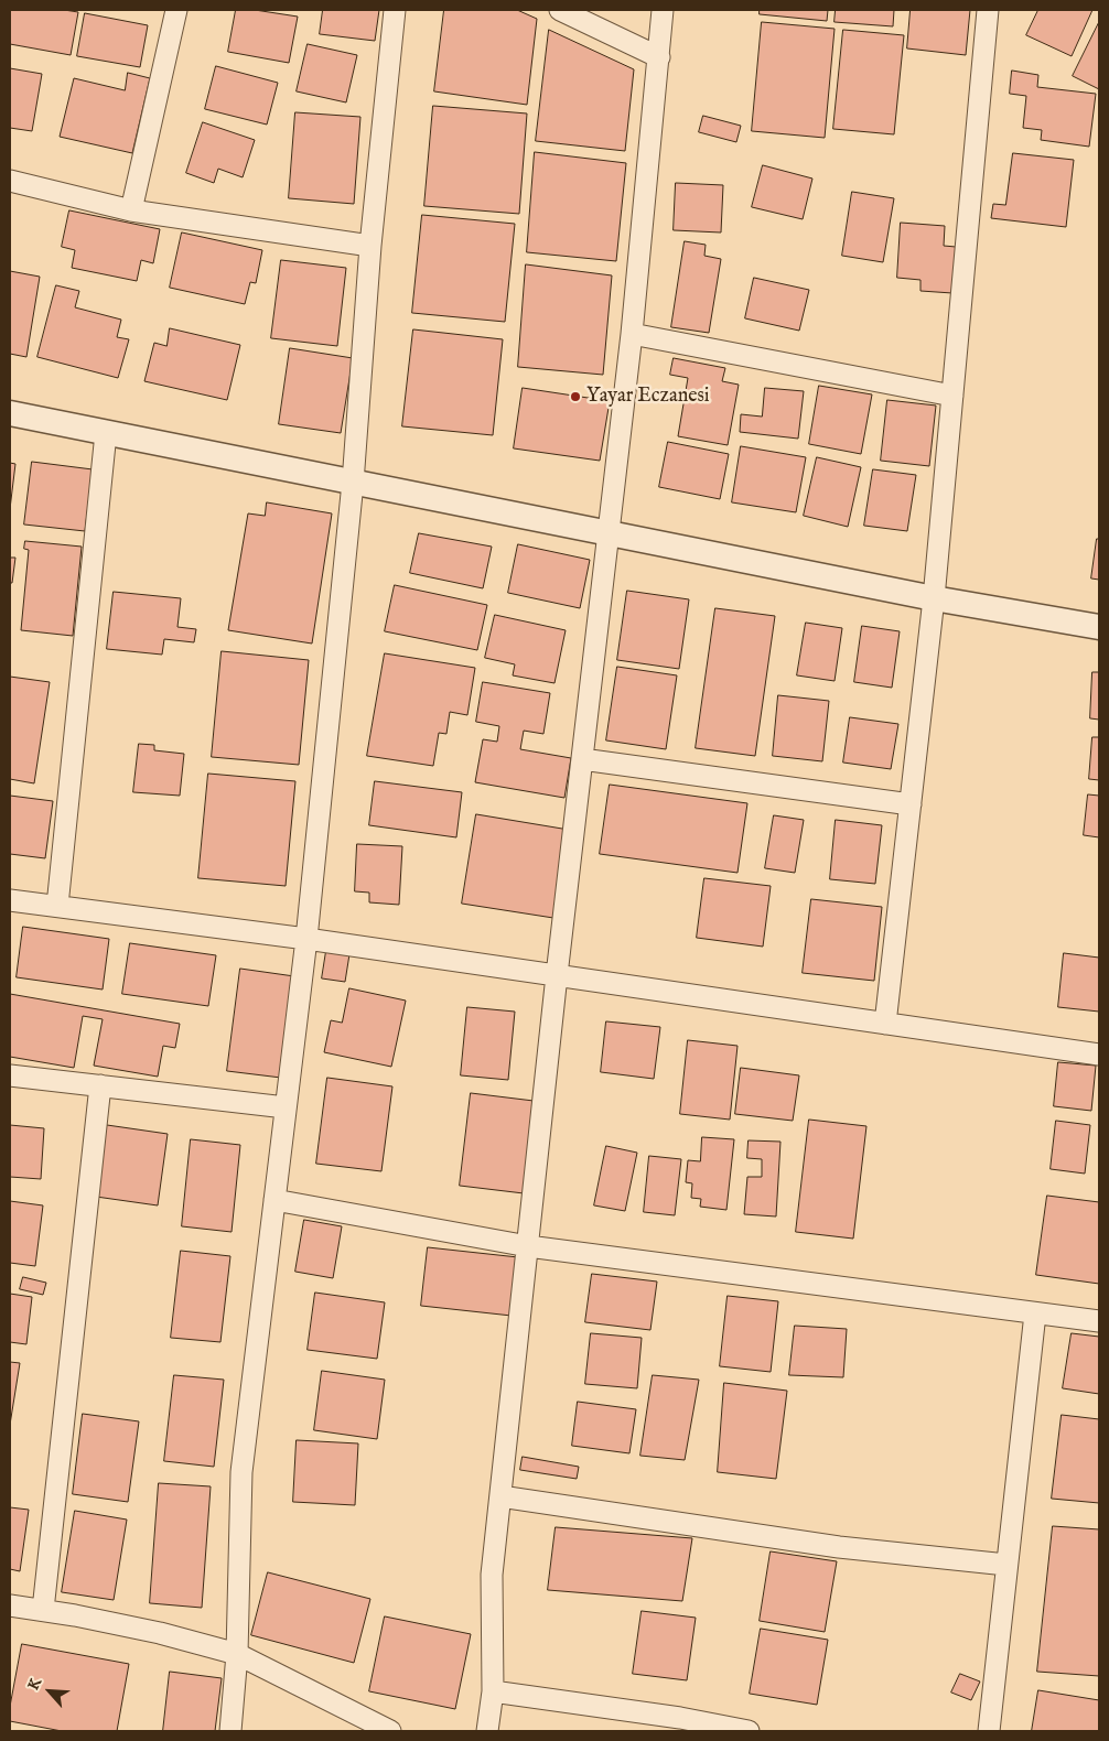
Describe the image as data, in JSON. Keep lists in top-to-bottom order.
{
  "places": ["Yayar Eczanesi"],
  "north": "top left"
}
